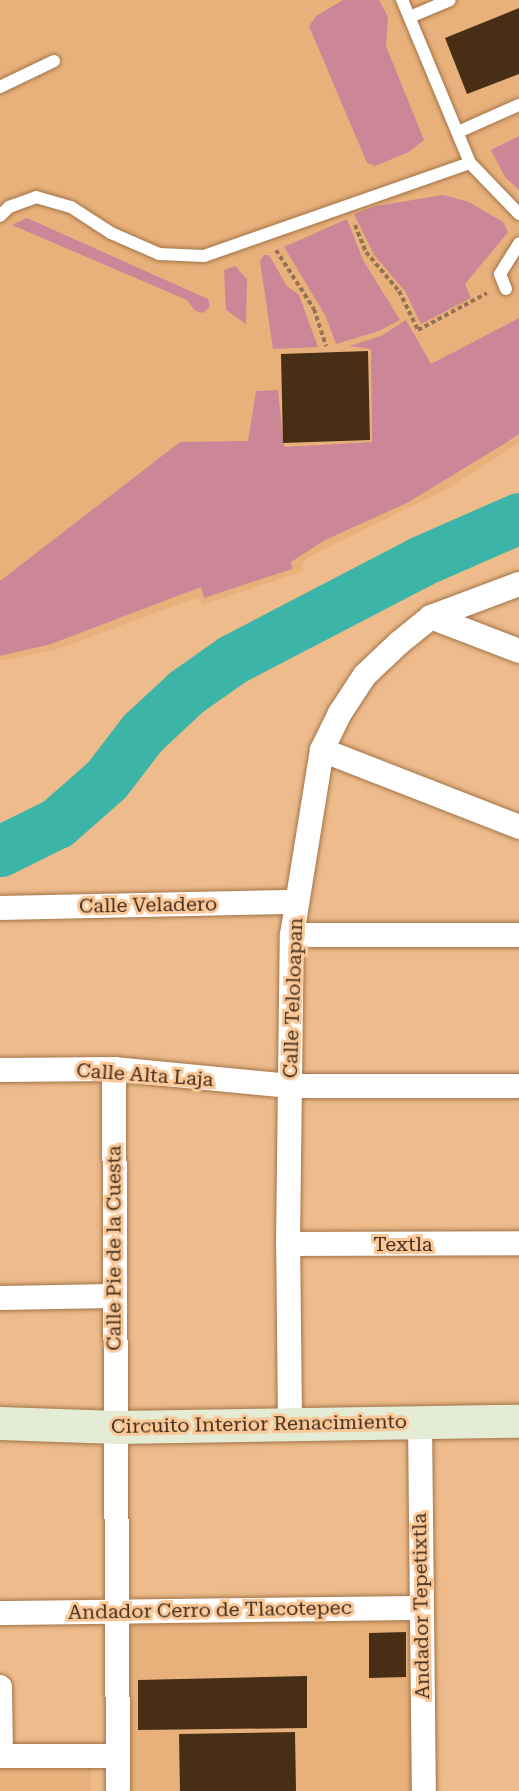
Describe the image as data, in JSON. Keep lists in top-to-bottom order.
{
  "streets": {
    "main road": ["Circuito Interior Renacimiento"],
    "street": [
      "Calle Veladero",
      "Calle Teloloapan",
      "Calle Alta Laja",
      "Textla",
      "Calle Pie de la Cuesta",
      "Andador Tepetixtla",
      "Andador Cerro de Tlacotepec"
    ]
  },
  "crossings": [
    ["Calle Veladero", "Calle Teloloapan"],
    ["Calle Teloloapan", "Calle Alta Laja"],
    ["Calle Teloloapan", "Textla"],
    ["Calle Teloloapan", "Circuito Interior Renacimiento"],
    ["Calle Alta Laja", "Calle Pie de la Cuesta"],
    ["Calle Pie de la Cuesta", "Circuito Interior Renacimiento"],
    ["Calle Pie de la Cuesta", "Andador Cerro de Tlacotepec"],
    ["Circuito Interior Renacimiento", "Andador Tepetixtla"],
    ["Andador Tepetixtla", "Andador Cerro de Tlacotepec"]
  ]
}
